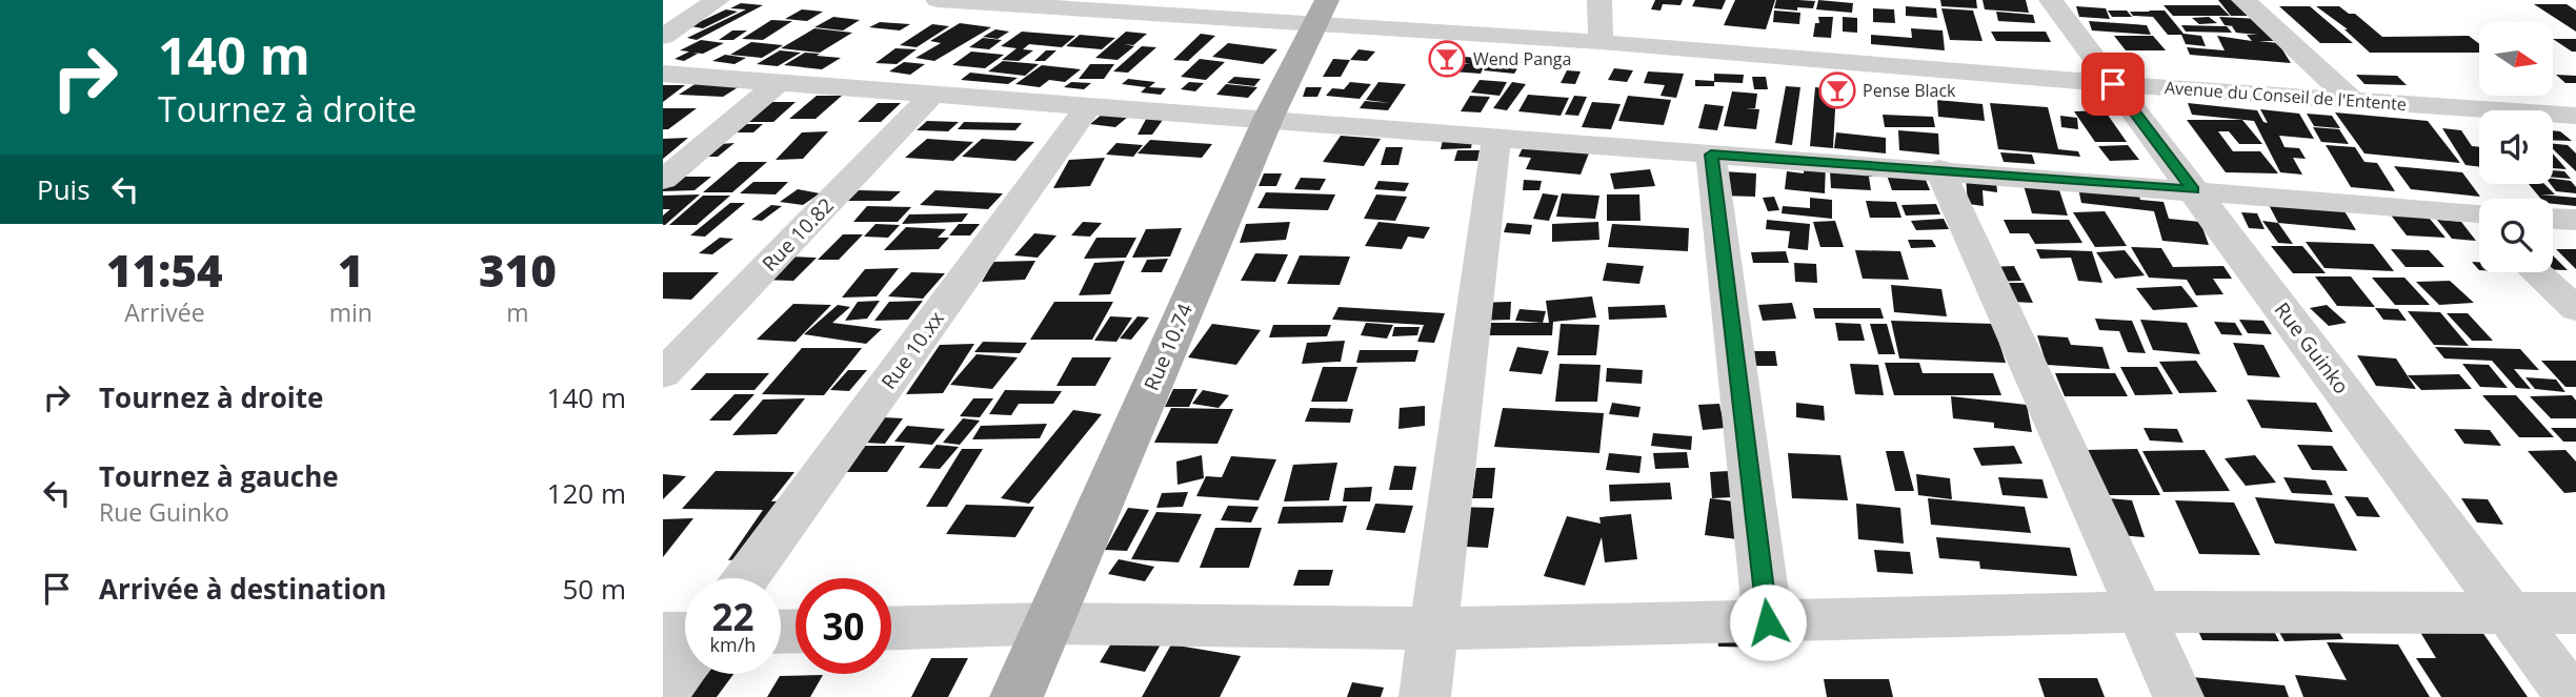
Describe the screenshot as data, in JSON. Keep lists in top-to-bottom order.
{
  "streets": {
    "main road": ["Rue 10.74"],
    "street": [
      "Avenue du Conseil de l'Entente",
      "Rue 10.82",
      "Rue Guinko",
      "Rue 10.xx"
    ]
  },
  "crossings": [
    ["Avenue du Conseil de l'Entente", "Rue 10.74"],
    ["Avenue du Conseil de l'Entente", "Rue Guinko"]
  ],
  "places": {
    "bar": ["Wend Panga", "Pense Black"]
  },
  "north": "right",
  "page": {
    "turn": ["140 m", "Tournez à droite"],
    "then": "Puis",
    "eta": [
      "11:54",
      "Arrivée",
      "1",
      "min",
      "310",
      "m"
    ],
    "list": [
      {
        "name": "Tournez à droite",
        "value": "140 m"
      },
      {
        "name": "Tournez à gauche",
        "note": "Rue Guinko",
        "value": "120 m"
      },
      {
        "name": "Arrivée à destination",
        "value": "50 m"
      }
    ],
    "speed": "22 km/h",
    "limit": "30"
  }
}
